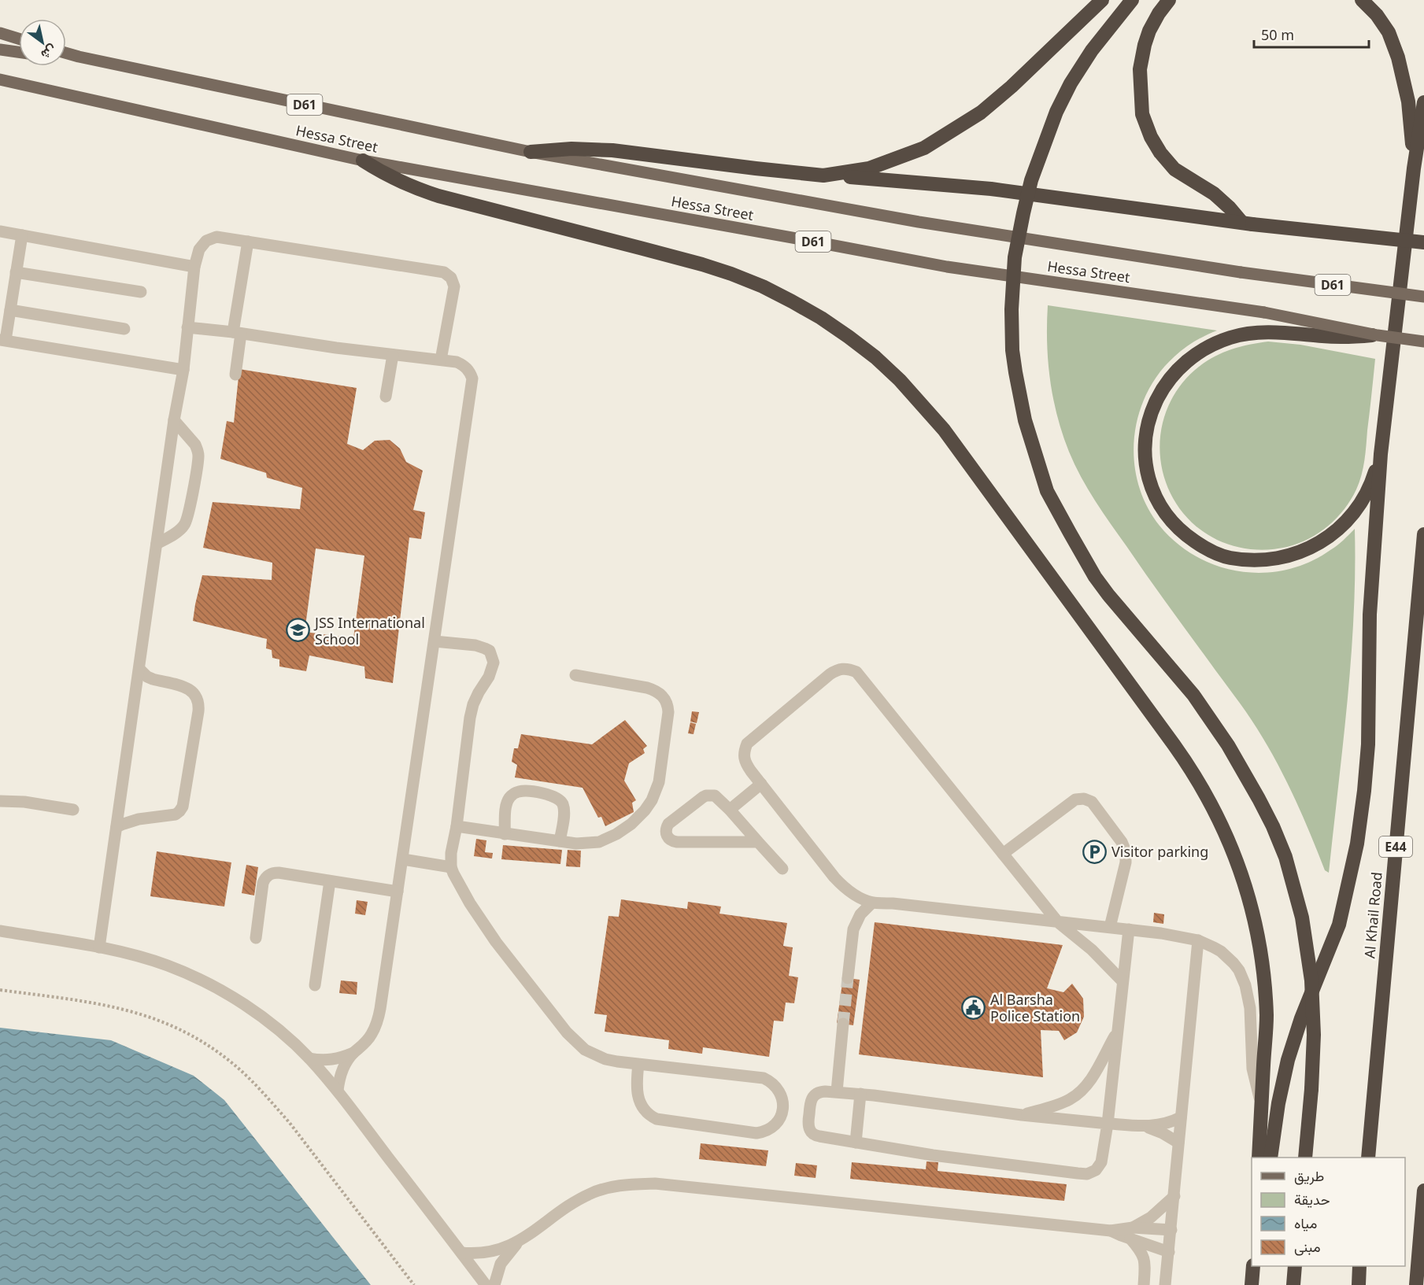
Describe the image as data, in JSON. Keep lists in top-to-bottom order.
{
  "streets": {
    "highway": ["E44", "Al Khail Road"],
    "main road": ["D61", "Hessa Street"]
  },
  "places": {
    "school or university": ["JSS International School"],
    "parking": ["Visitor parking"],
    "public building": ["Al Barsha Police Station"]
  },
  "legend": [
    "طريق",
    "حديقة",
    "مياه",
    "مبنى"
  ],
  "scale_bar": "50 m",
  "north": "bottom right"
}
